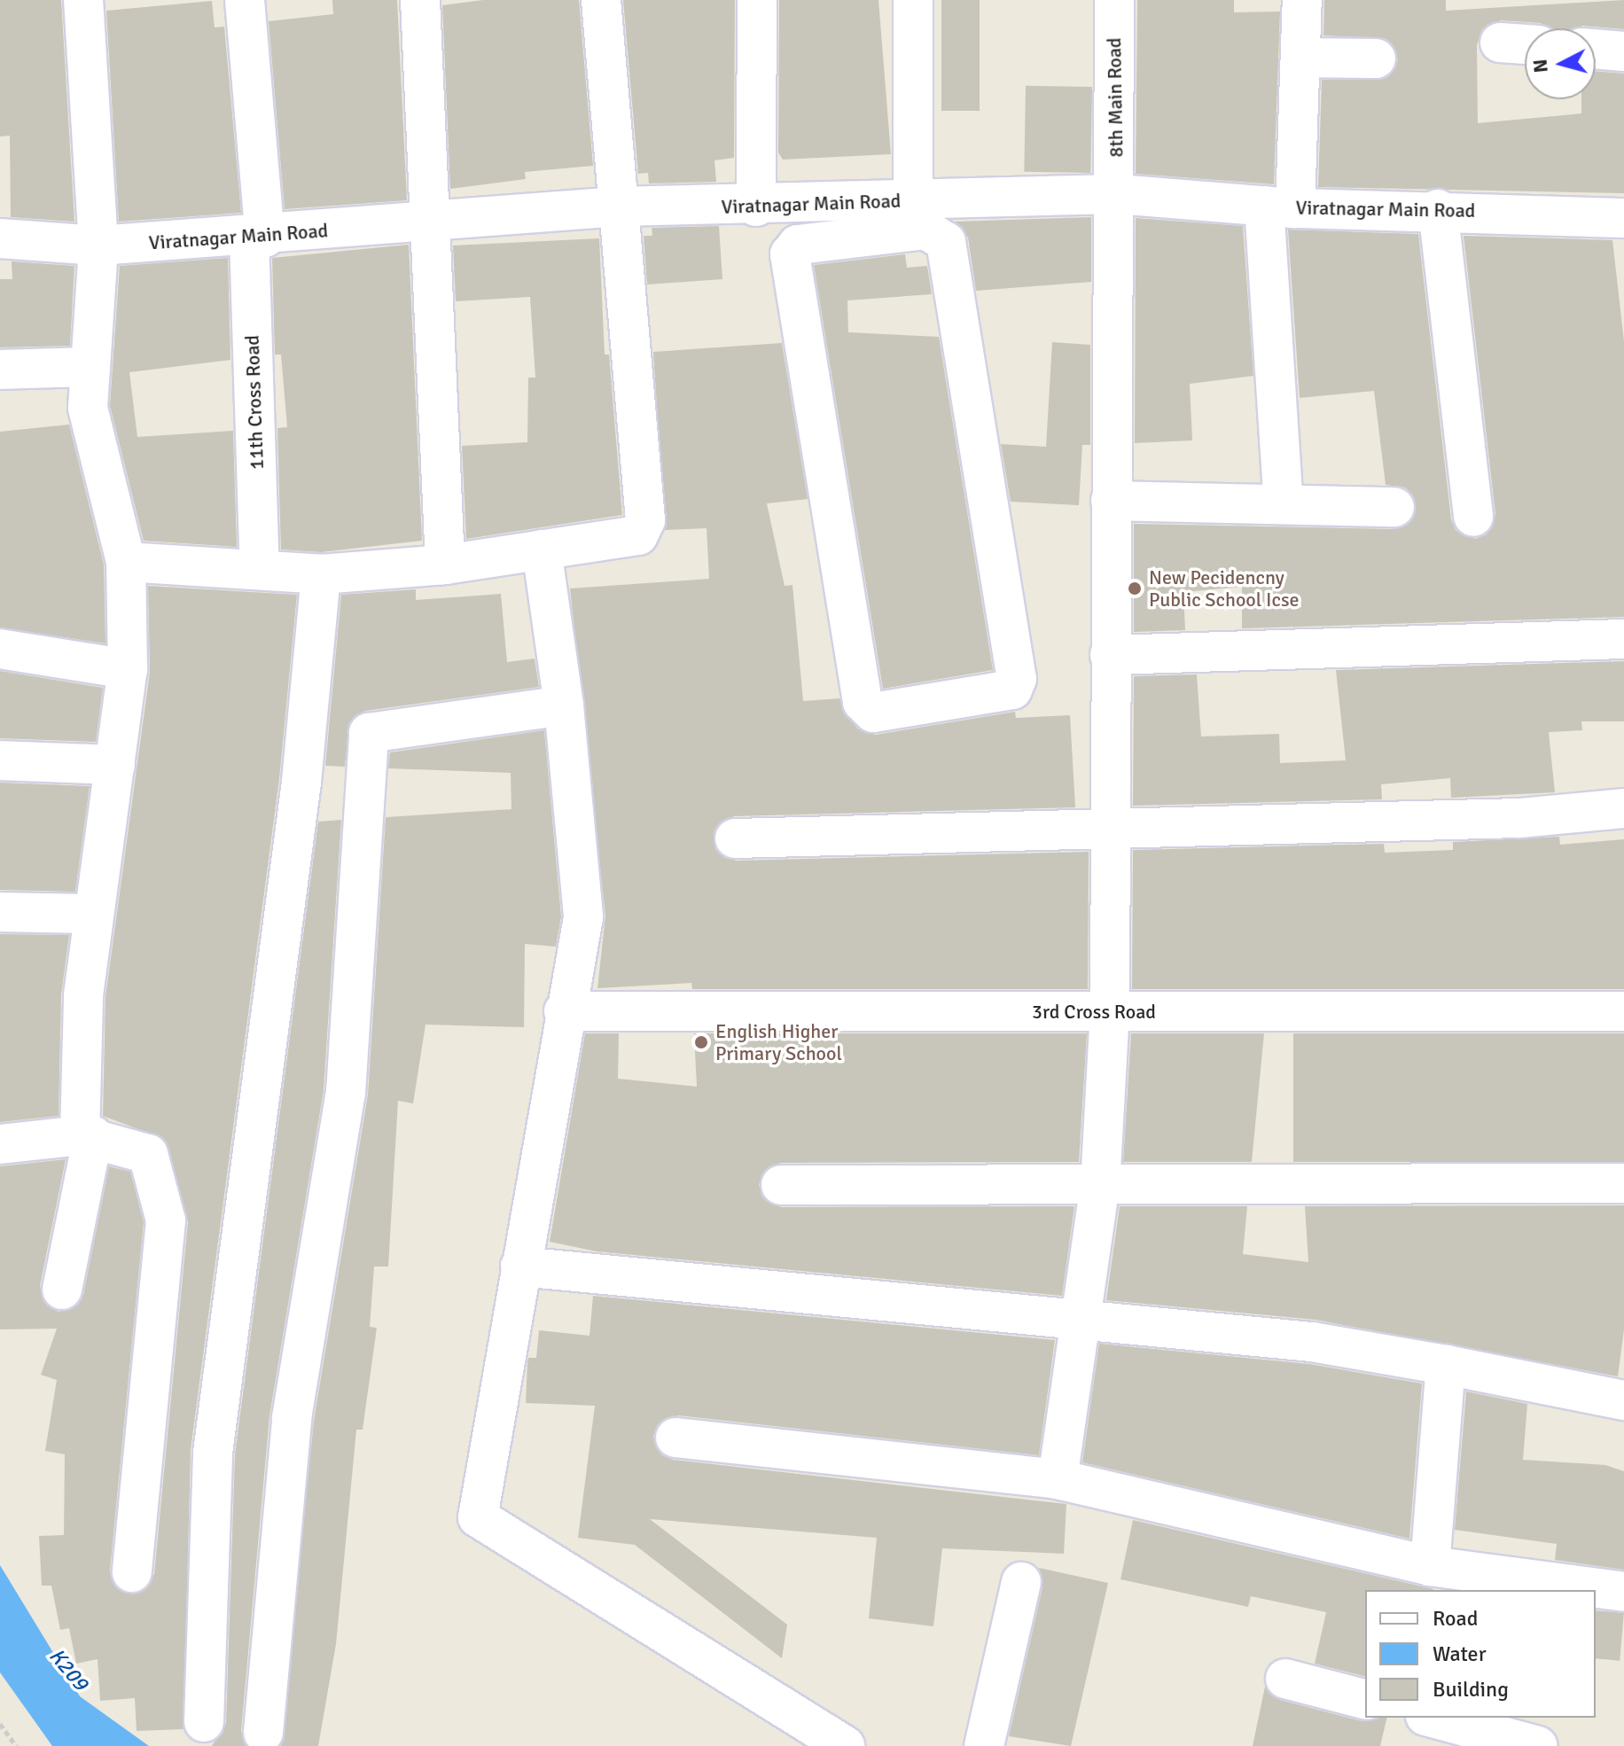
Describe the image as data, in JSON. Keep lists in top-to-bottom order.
{
  "streets": {
    "street": [
      "8th Main Road",
      "Viratnagar Main Road",
      "11th Cross Road",
      "3rd Cross Road"
    ]
  },
  "crossings": [
    ["8th Main Road", "Viratnagar Main Road"],
    ["8th Main Road", "3rd Cross Road"],
    ["Viratnagar Main Road", "11th Cross Road"]
  ],
  "water": ["K209"],
  "places": ["New Pecidencny Public School Icse", "English Higher Primary School"],
  "legend": ["Road", "Water", "Building"],
  "north": "left"
}
